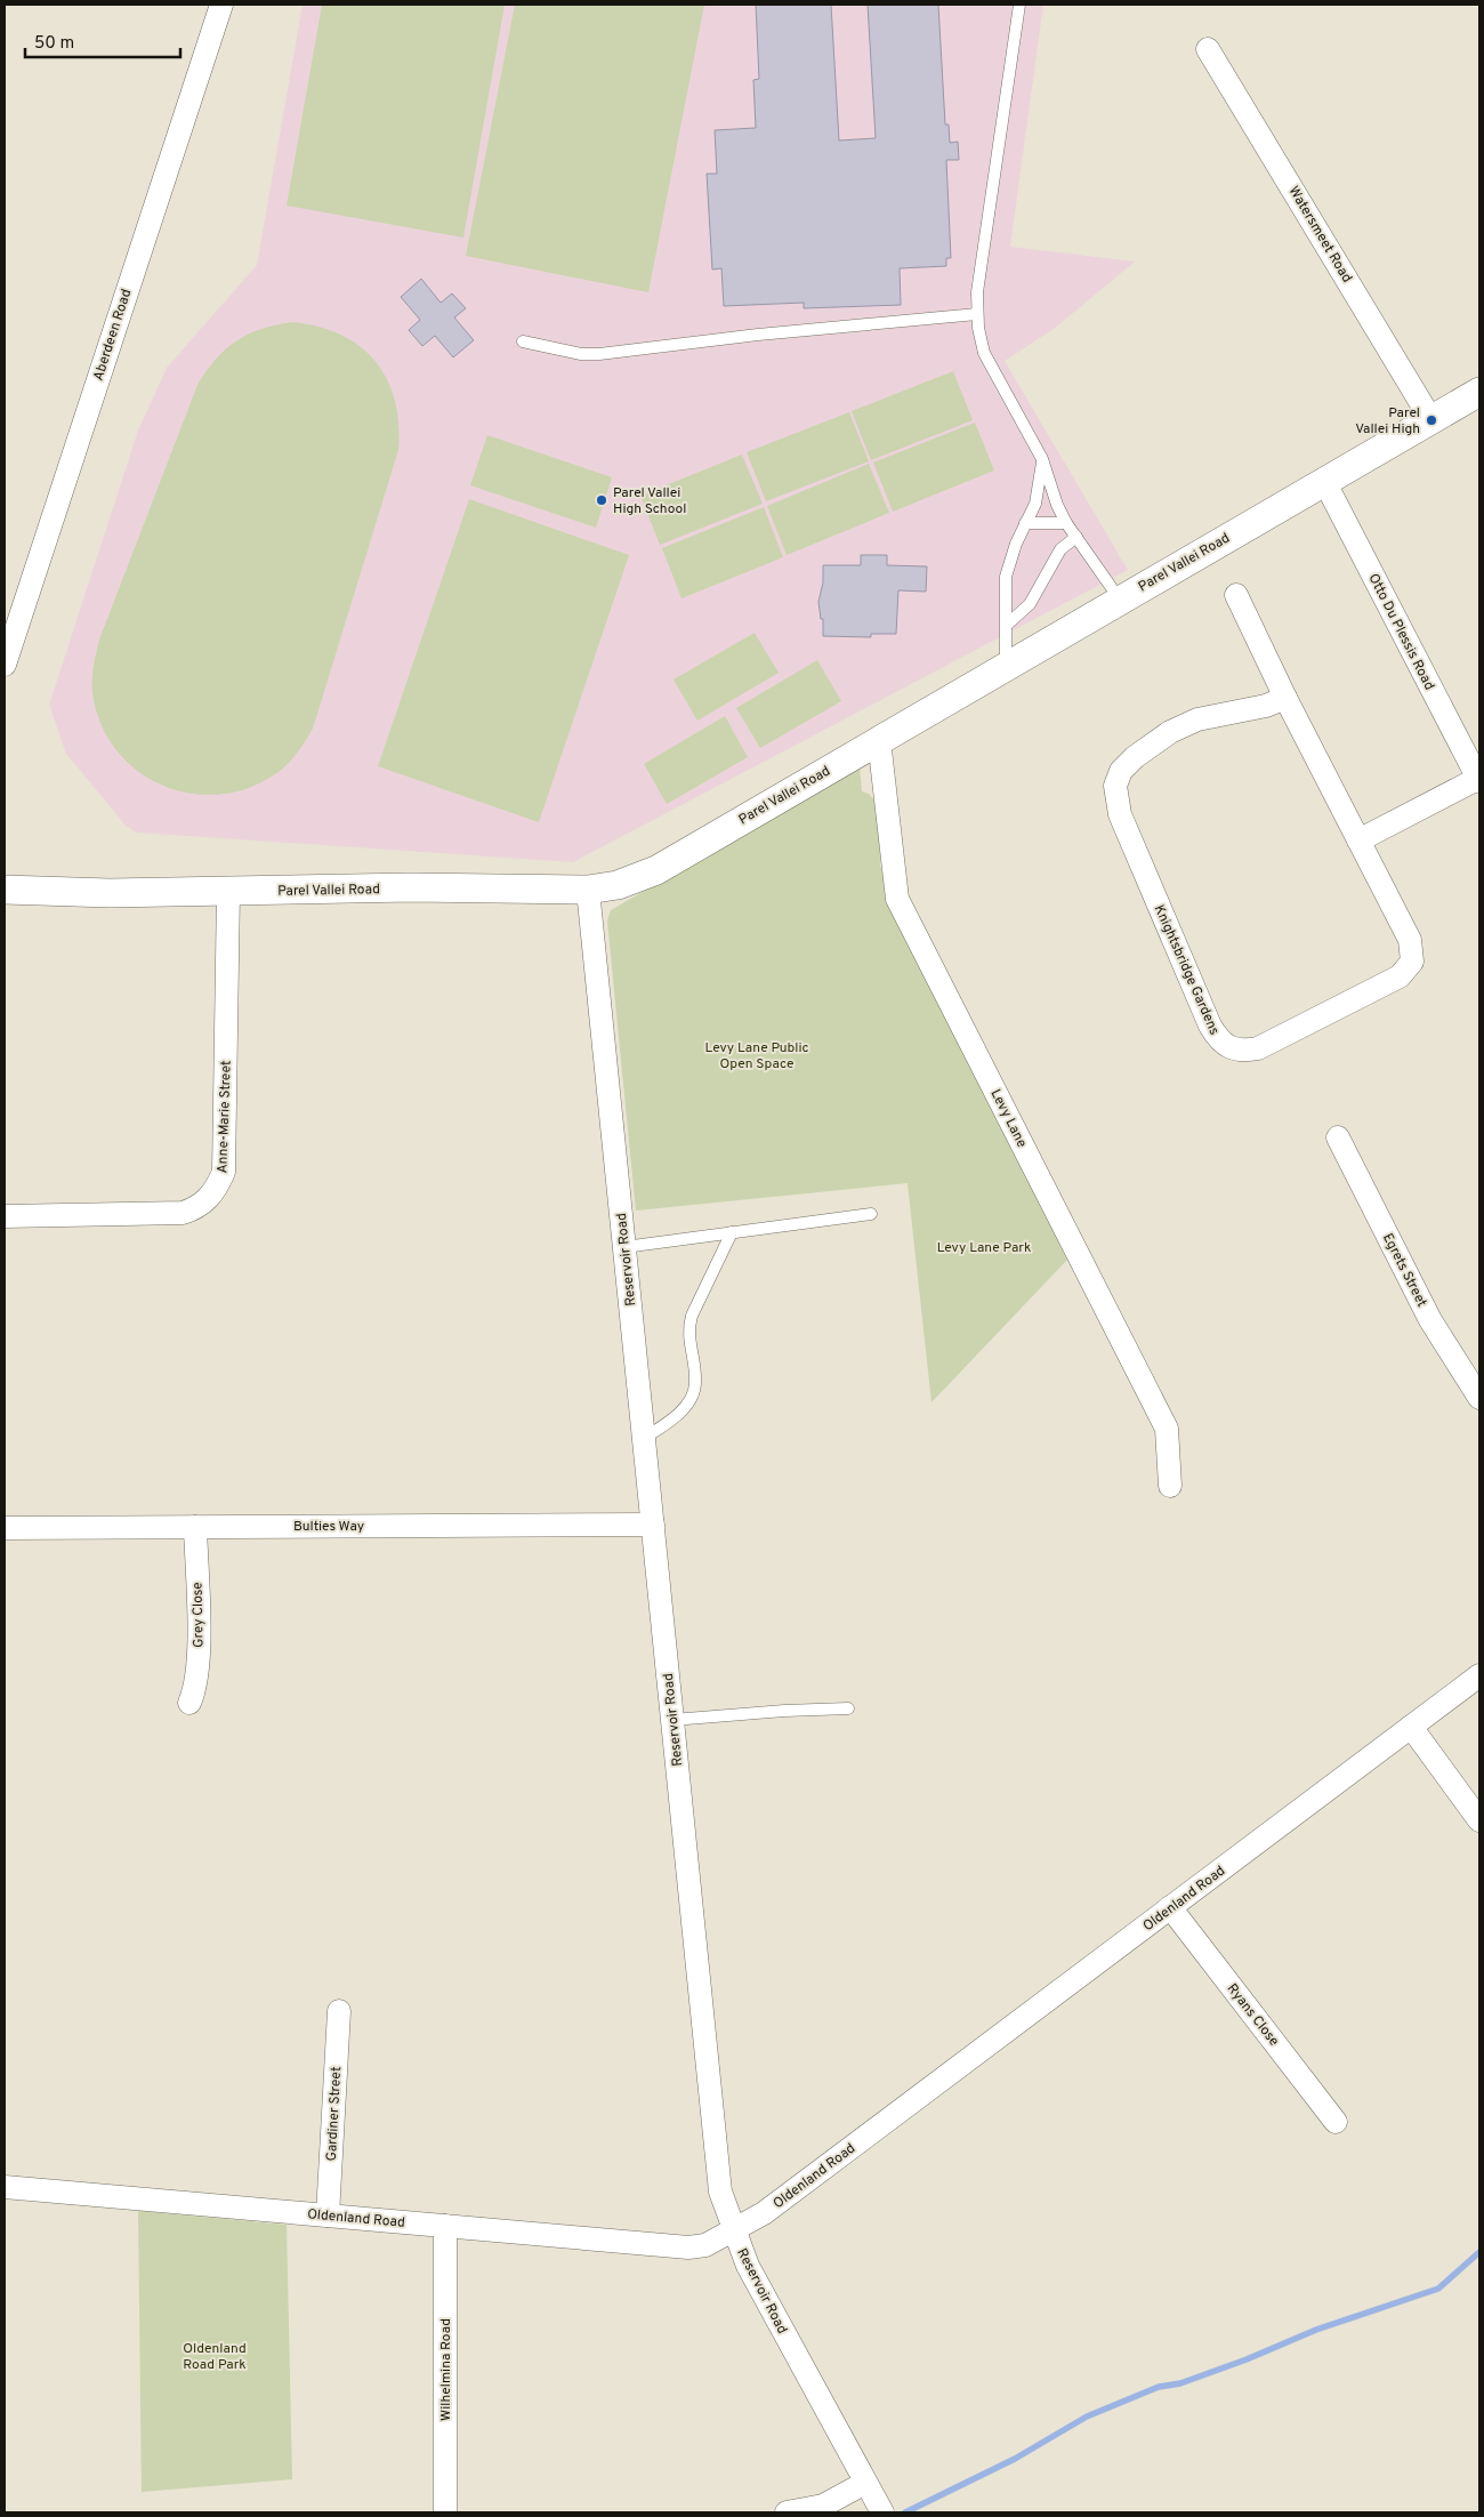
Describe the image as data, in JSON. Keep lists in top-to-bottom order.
{
  "streets": {
    "street": [
      "Watersmeet Road",
      "Aberdeen Road",
      "Parel Vallei Road",
      "Otto Du Plessis Road",
      "Knightsbridge Gardens",
      "Anne-Marie Street",
      "Levy Lane",
      "Reservoir Road",
      "Egrets Street",
      "Bulties Way",
      "Grey Close",
      "Oldenland Road",
      "Ryans Close",
      "Gardiner Street",
      "Wilhelmina Road"
    ]
  },
  "crossings": [
    ["Watersmeet Road", "Parel Vallei Road"],
    ["Parel Vallei Road", "Otto Du Plessis Road"],
    ["Parel Vallei Road", "Anne-Marie Street"],
    ["Parel Vallei Road", "Levy Lane"],
    ["Parel Vallei Road", "Reservoir Road"],
    ["Reservoir Road", "Bulties Way"],
    ["Reservoir Road", "Oldenland Road"],
    ["Bulties Way", "Grey Close"],
    ["Oldenland Road", "Ryans Close"],
    ["Oldenland Road", "Gardiner Street"],
    ["Oldenland Road", "Wilhelmina Road"]
  ],
  "parks": ["Levy Lane Public Open Space", "Levy Lane Park", "Oldenland Road Park"],
  "places": ["Parel Vallei High", "Parel Vallei High School"],
  "scale_bar": "50 m"
}
